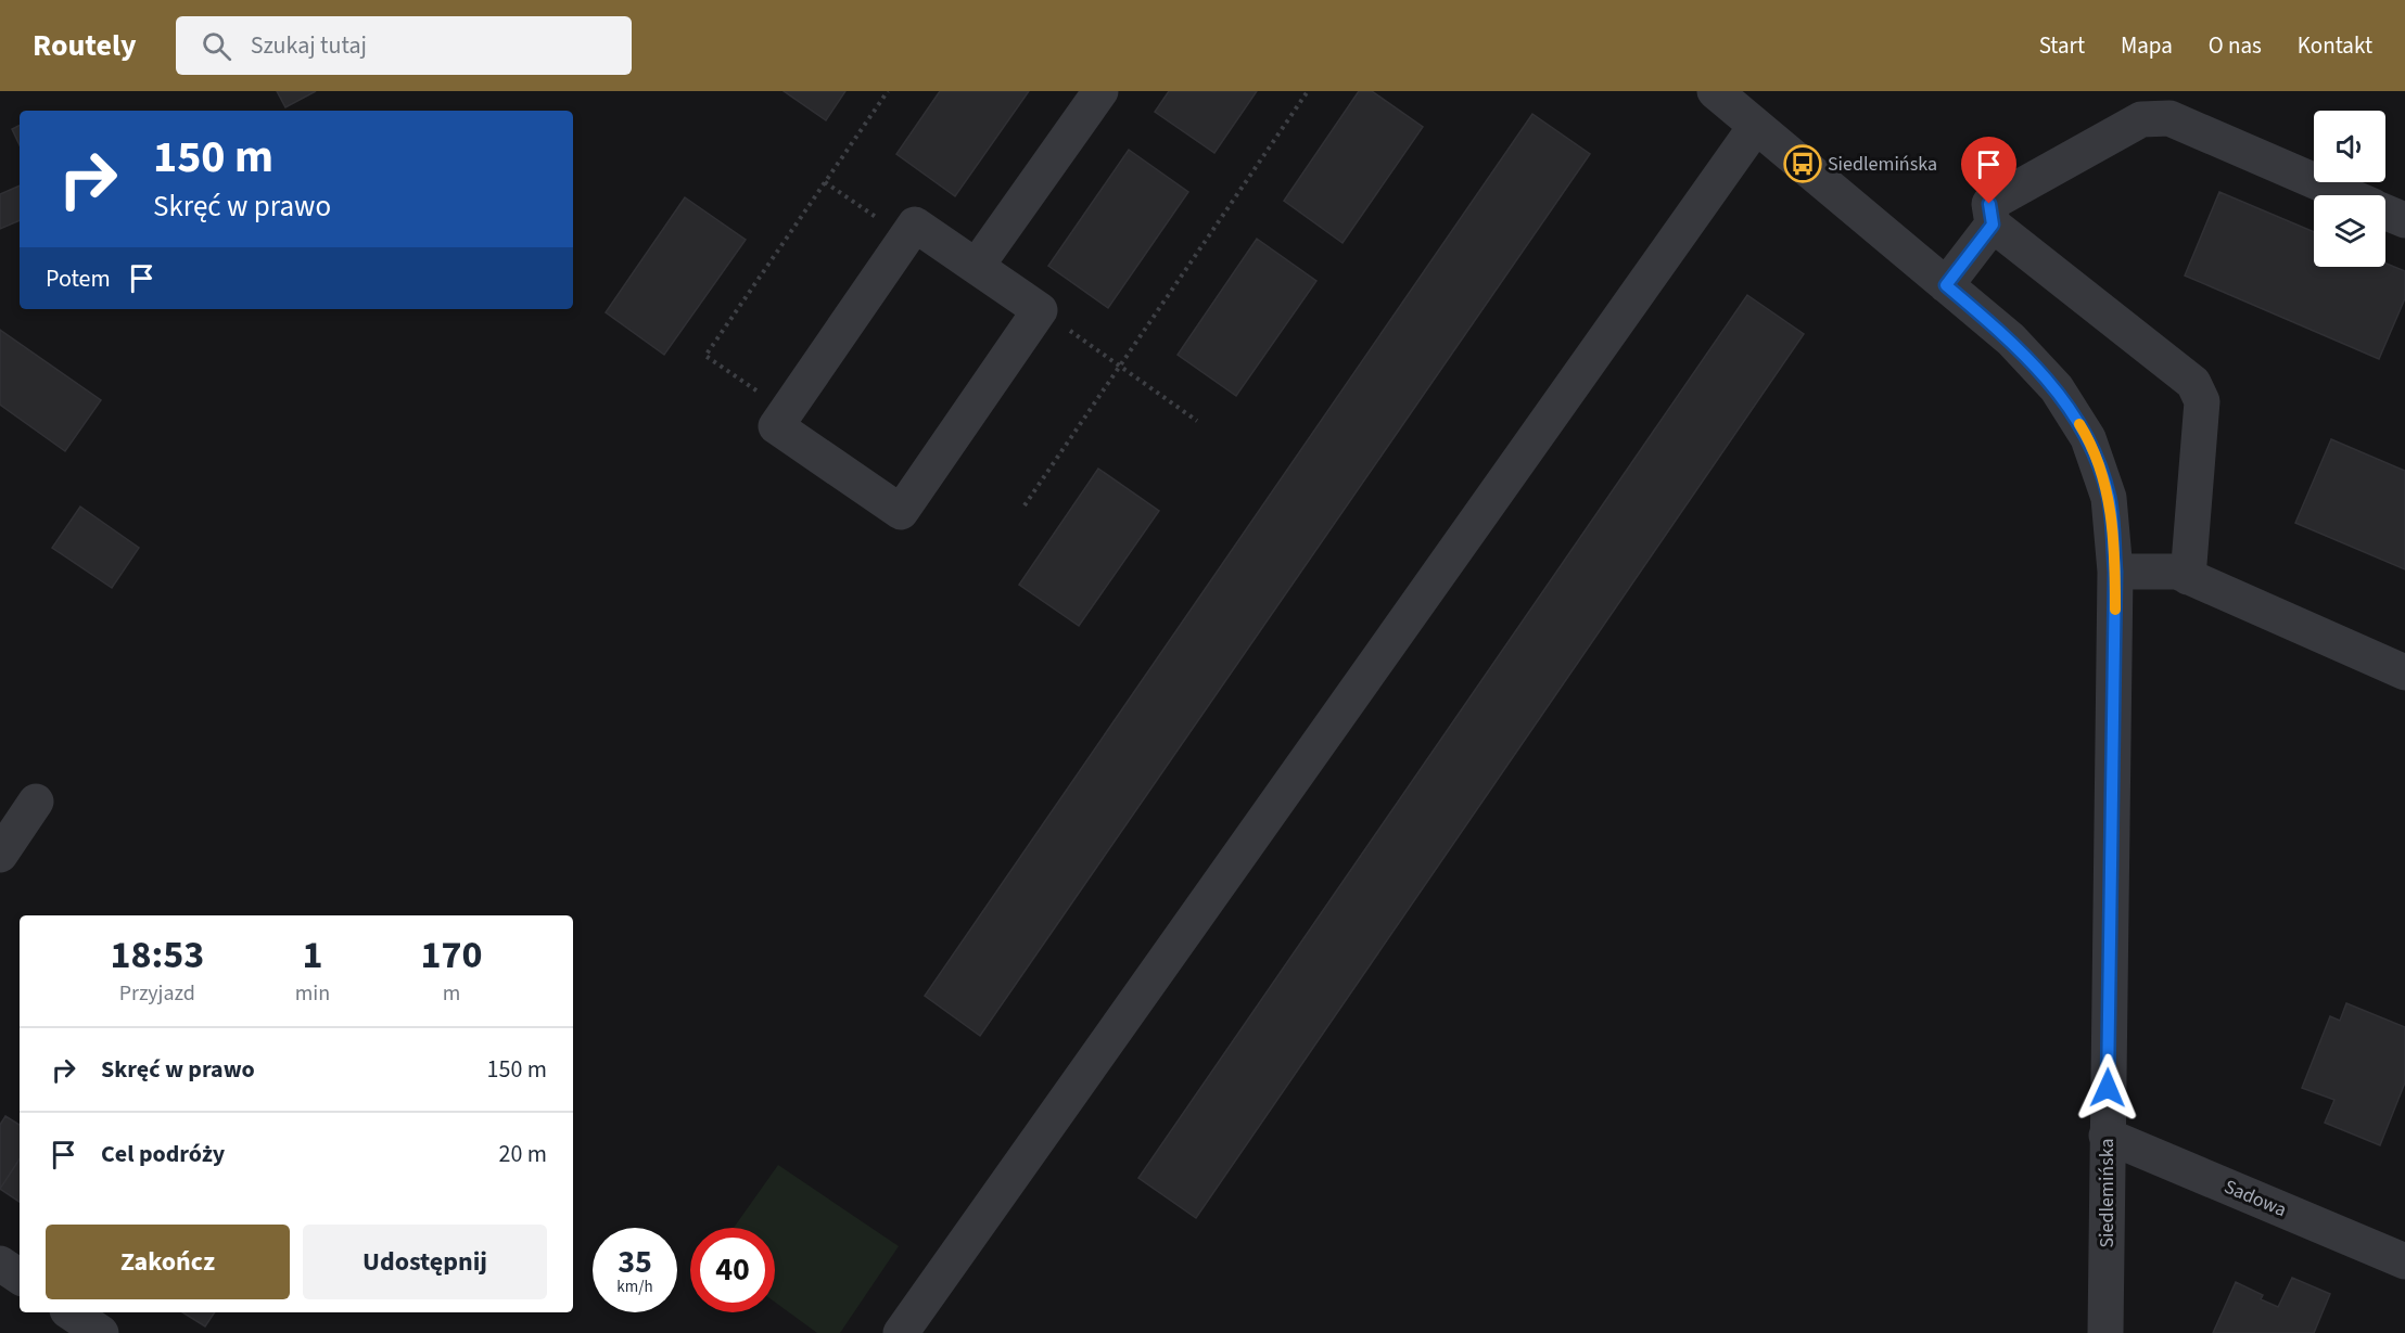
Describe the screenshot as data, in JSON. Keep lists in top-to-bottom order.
{
  "streets": {
    "street": ["Siedlemińska", "Sadowa"]
  },
  "crossings": [
    ["Siedlemińska", "Sadowa"]
  ],
  "places": {
    "bus stop": ["Siedlemińska"]
  },
  "page": {
    "header": "Routely",
    "search": "Szukaj tutaj",
    "nav": [
      "Start",
      "Mapa",
      "O nas",
      "Kontakt"
    ],
    "turn": ["150 m", "Skręć w prawo"],
    "then": "Potem",
    "eta": [
      "18:53",
      "Przyjazd",
      "1",
      "min",
      "170",
      "m"
    ],
    "list": [
      {
        "name": "Skręć w prawo",
        "value": "150 m"
      },
      {
        "name": "Cel podróży",
        "value": "20 m"
      }
    ],
    "buttons": ["Zakończ", "Udostępnij"],
    "speed": "35 km/h",
    "limit": "40"
  }
}
